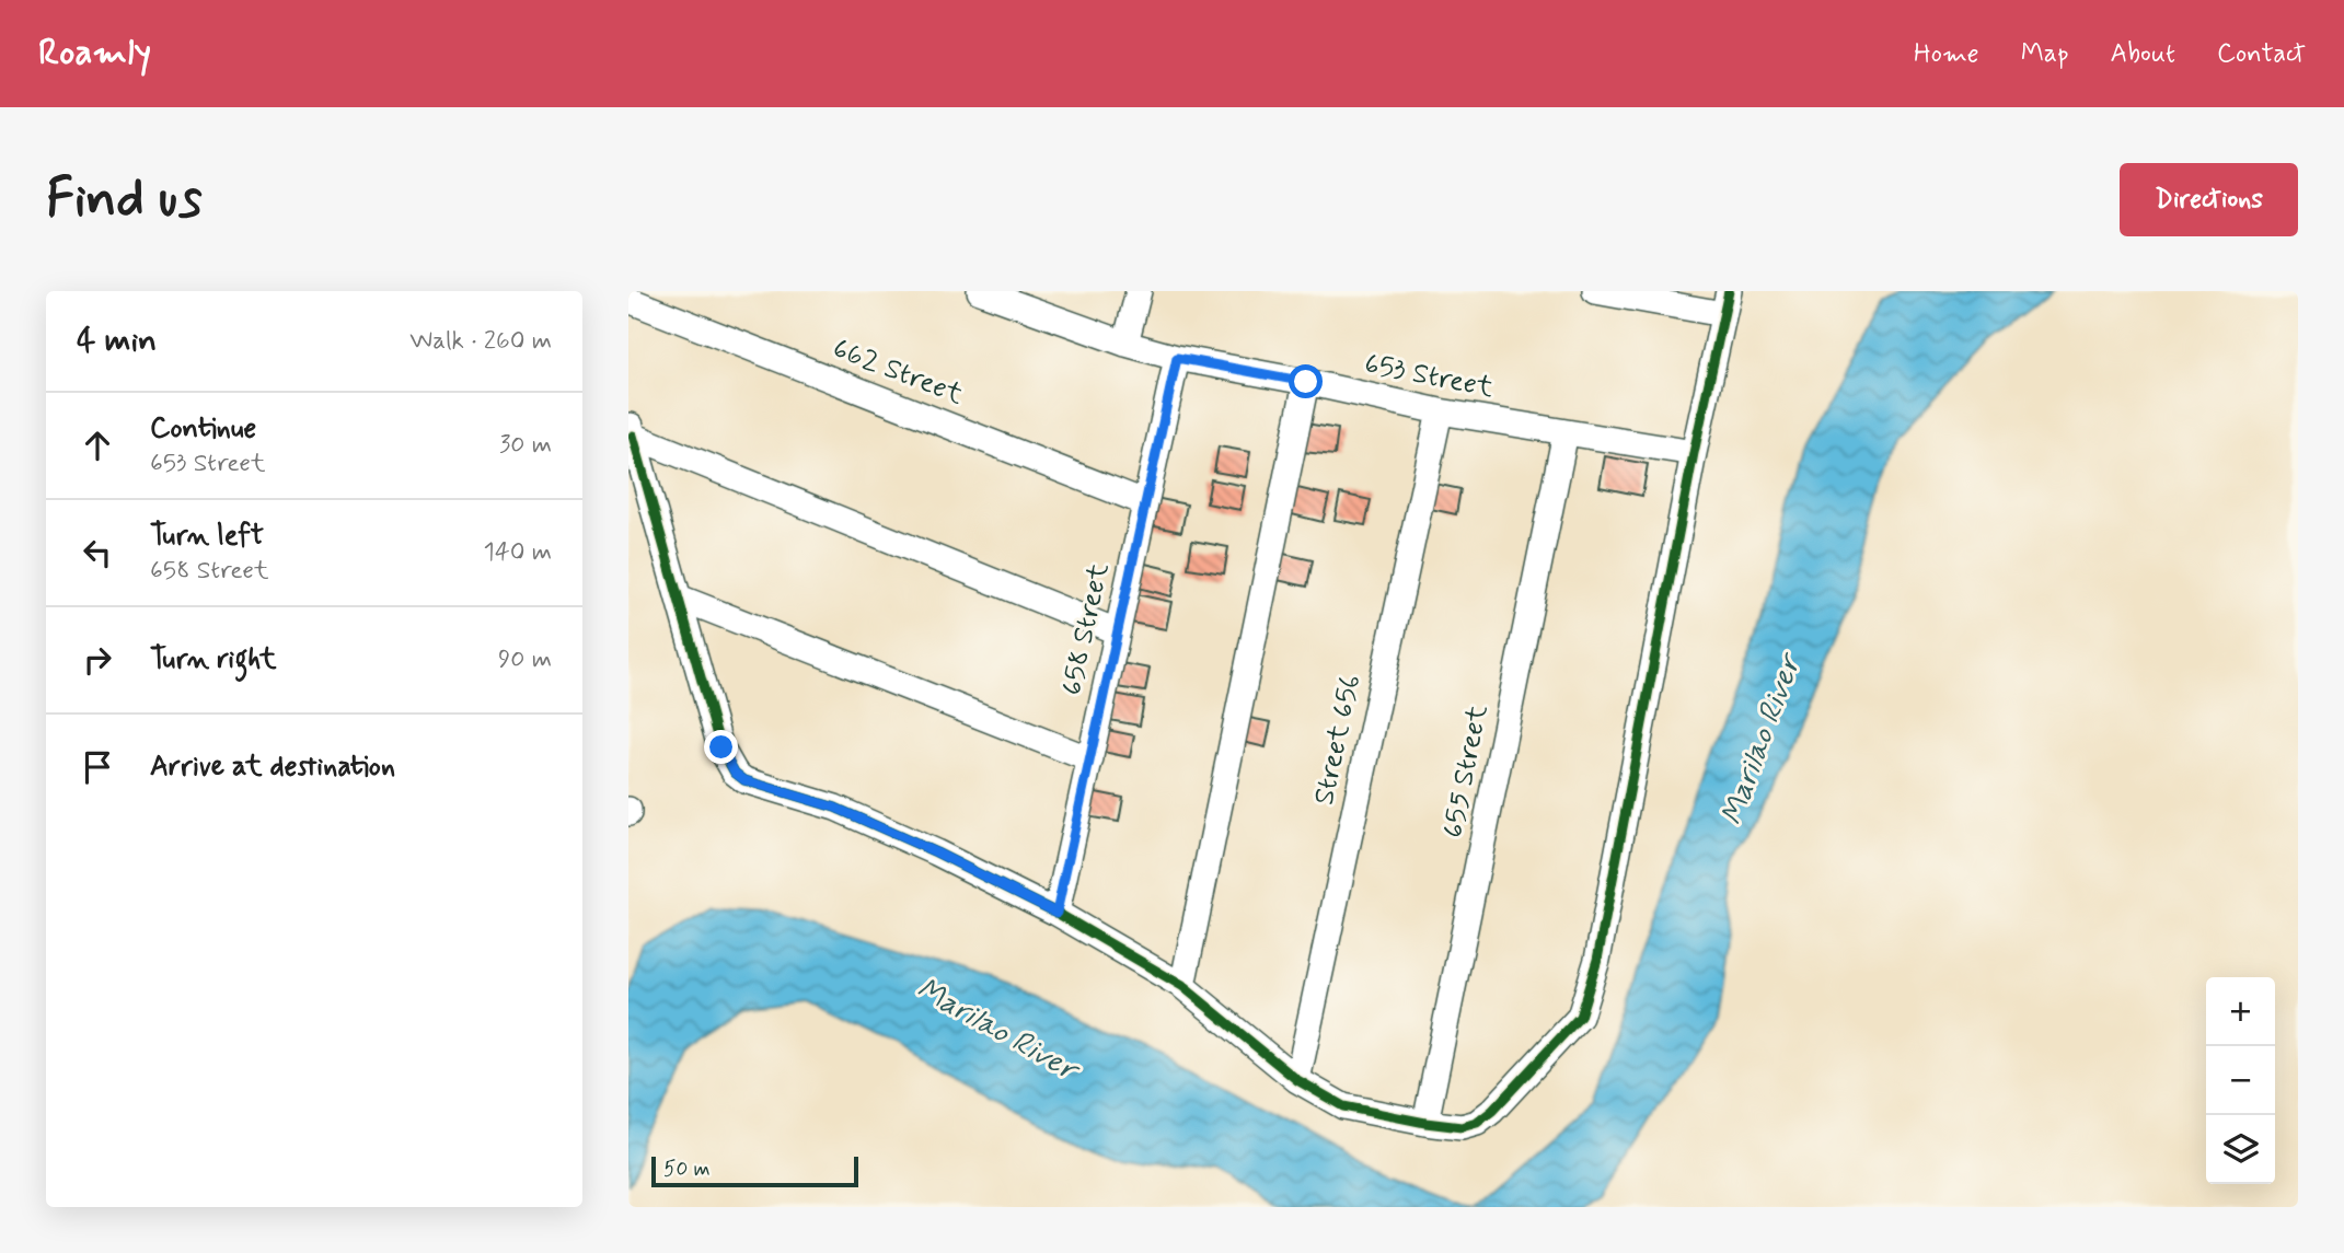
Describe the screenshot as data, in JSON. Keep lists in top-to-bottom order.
{
  "streets": {
    "street": [
      "662 Street",
      "653 Street",
      "658 Street",
      "Street 656",
      "655 Street"
    ]
  },
  "crossings": [
    ["662 Street", "658 Street"],
    ["653 Street", "658 Street"],
    ["653 Street", "Street 656"],
    ["653 Street", "655 Street"]
  ],
  "water": ["Marilao River"],
  "scale_bar": "50 m",
  "page": {
    "header": "Roamly",
    "nav": [
      "Home",
      "Map",
      "About",
      "Contact"
    ],
    "buttons": "Directions",
    "title": "Find us",
    "heading": ["4 min", "Walk · 260 m"],
    "list": [
      ["Continue", "653 Street", "30 m"],
      ["Turn left", "658 Street", "140 m"],
      ["Turn right", "90 m"],
      "Arrive at destination"
    ],
    "map_buttons": ["+", "−"],
    "scale": "50 m"
  }
}
